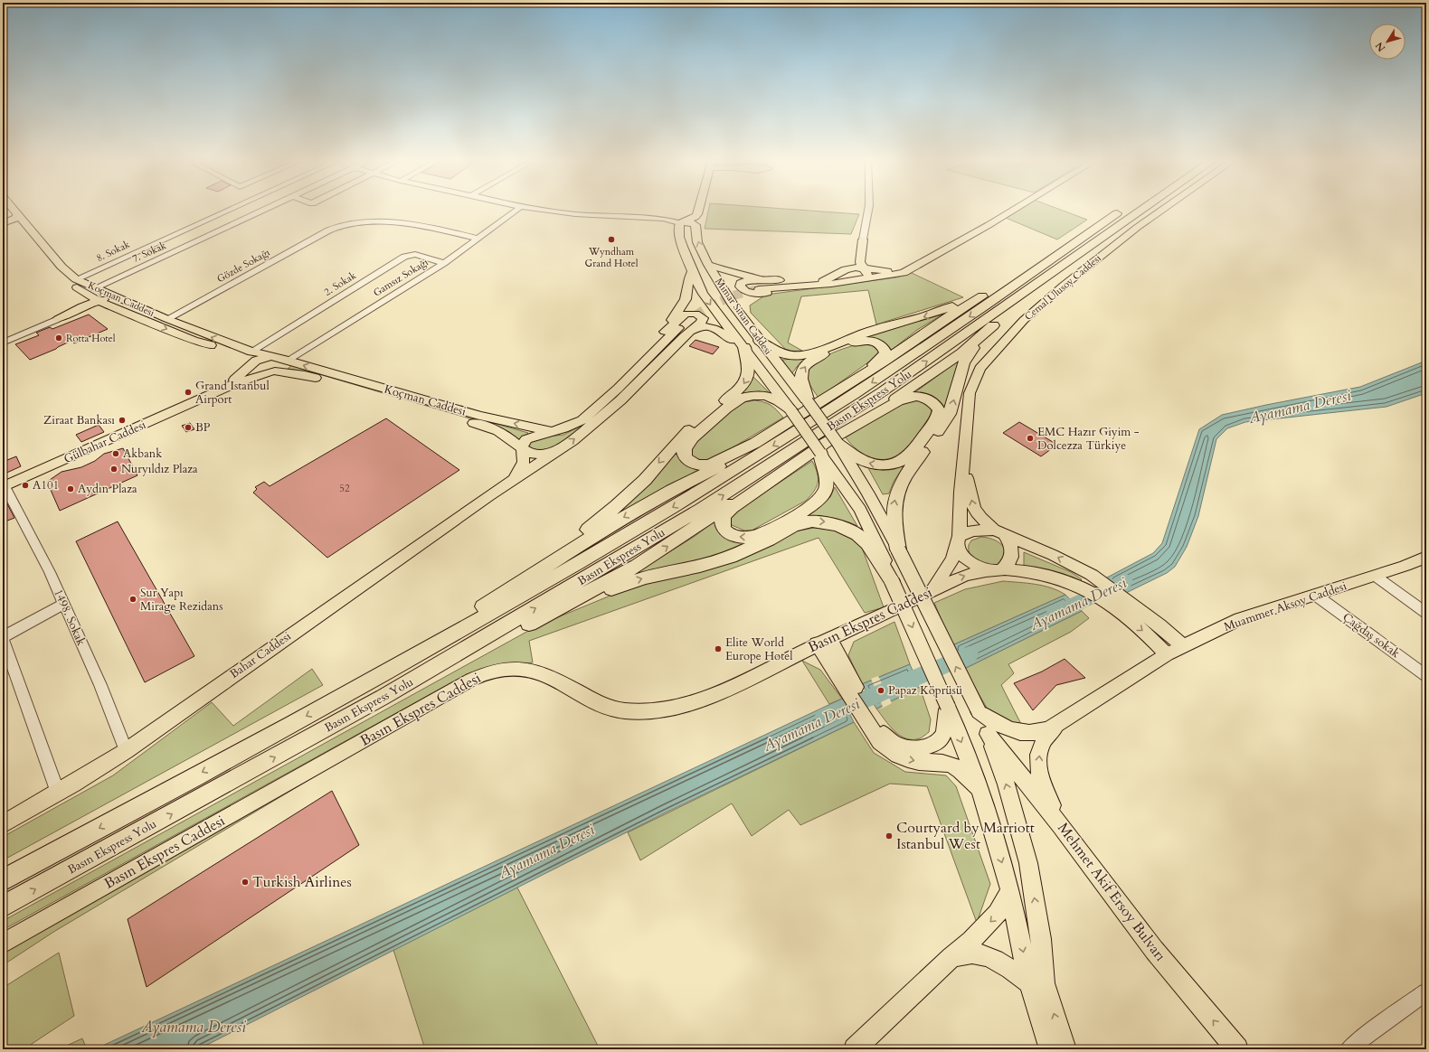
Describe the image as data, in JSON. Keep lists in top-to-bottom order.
{
  "streets": {
    "highway": ["Basın Ekspress Yolu"],
    "main road": [
      "Cemal Ulusoy Caddesi",
      "Koçman Caddesi",
      "Mimar Sinan Caddesi",
      "Gülbahar Caddesi",
      "Muammer Aksoy Caddesi",
      "Basın Ekspres Caddesi",
      "Bahar Caddesi",
      "Mehmet Akif Ersoy Bulvarı"
    ],
    "street": [
      "8. Sokak",
      "7. Sokak",
      "Gözde Sokağı",
      "Gamsız Sokağı",
      "2. Sokak",
      "1498. Sokak",
      "Çağdaş sokak"
    ]
  },
  "crossings": [
    ["8. Sokak", "Koçman Caddesi"],
    ["7. Sokak", "Koçman Caddesi"],
    ["Gözde Sokağı", "Gamsız Sokağı"],
    ["Gözde Sokağı", "Koçman Caddesi"],
    ["Gamsız Sokağı", "2. Sokak"],
    ["Gamsız Sokağı", "Koçman Caddesi"],
    ["2. Sokak", "Koçman Caddesi"],
    ["2. Sokak", "Gülbahar Caddesi"],
    ["Cemal Ulusoy Caddesi", "Basın Ekspres Caddesi"],
    ["Koçman Caddesi", "Gülbahar Caddesi"],
    ["Mimar Sinan Caddesi", "Mehmet Akif Ersoy Bulvarı"],
    ["Gülbahar Caddesi", "1498. Sokak"],
    ["Muammer Aksoy Caddesi", "Çağdaş sokak"],
    ["1498. Sokak", "Bahar Caddesi"]
  ],
  "one_way": ["Mehmet Akif Ersoy Bulvarı"],
  "water": ["Ayamama Deresi"],
  "places": [
    "Wyndham Grand Hotel",
    "Rotta Hotel",
    "Grand Istanbul Airport",
    "Ziraat Bankası",
    "BP",
    "EMC Hazır Giyim - Dolcezza Türkiye",
    "Akbank",
    "Nuryıldız Plaza",
    "A101",
    "Aydın Plaza",
    "Sur Yapı Mirage Rezidans",
    "Elite World Europe Hotel",
    "Papaz Köprüsü",
    "Courtyard by Marriott Istanbul West",
    "Turkish Airlines"
  ],
  "house_numbers": ["52"],
  "north": "bottom left"
}
